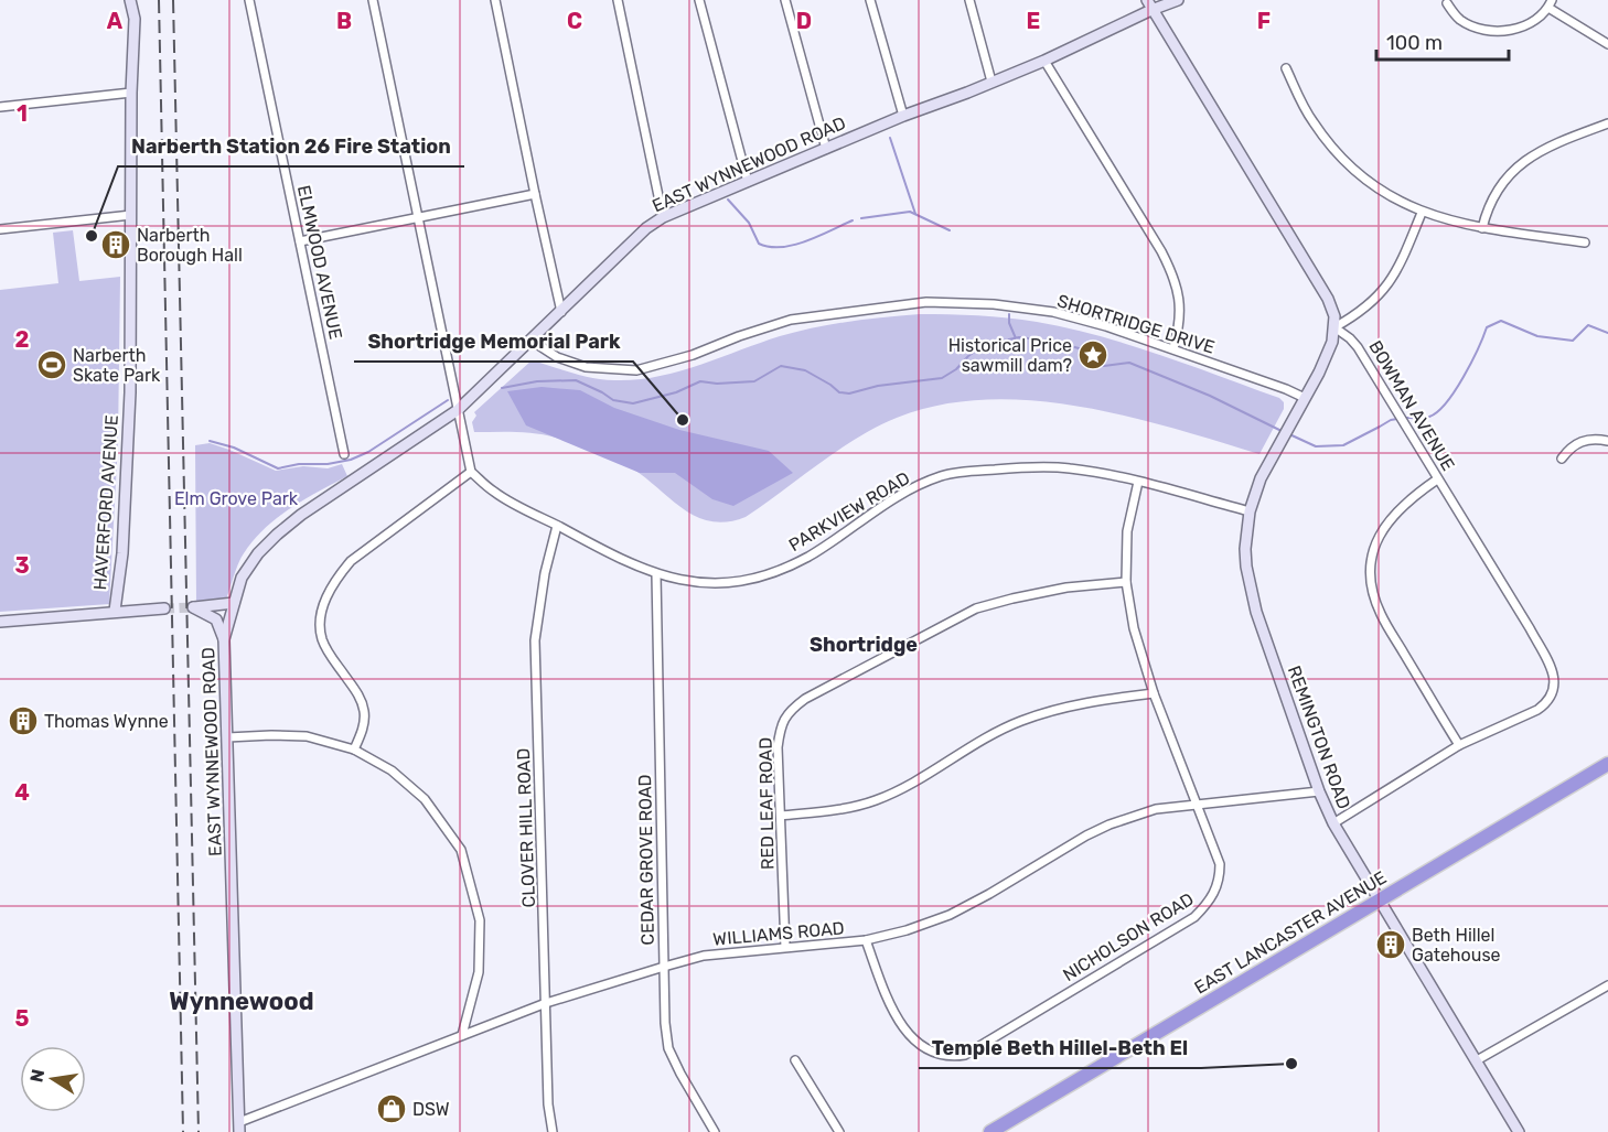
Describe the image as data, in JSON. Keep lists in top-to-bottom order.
{
  "streets": {
    "highway": ["EAST LANCASTER AVENUE"],
    "street": [
      "EAST WYNNEWOOD ROAD",
      "ELMWOOD AVENUE",
      "SHORTRIDGE DRIVE",
      "BOWMAN AVENUE",
      "HAVERFORD AVENUE",
      "PARKVIEW ROAD",
      "REMINGTON ROAD",
      "RED LEAF ROAD",
      "CLOVER HILL ROAD",
      "CEDAR GROVE ROAD",
      "WILLIAMS ROAD",
      "NICHOLSON ROAD"
    ]
  },
  "crossings": [
    ["EAST WYNNEWOOD ROAD", "SHORTRIDGE DRIVE"],
    ["EAST WYNNEWOOD ROAD", "WILLIAMS ROAD"],
    ["SHORTRIDGE DRIVE", "REMINGTON ROAD"],
    ["BOWMAN AVENUE", "REMINGTON ROAD"],
    ["PARKVIEW ROAD", "REMINGTON ROAD"],
    ["PARKVIEW ROAD", "CLOVER HILL ROAD"],
    ["PARKVIEW ROAD", "CEDAR GROVE ROAD"],
    ["PARKVIEW ROAD", "NICHOLSON ROAD"],
    ["REMINGTON ROAD", "EAST LANCASTER AVENUE"],
    ["REMINGTON ROAD", "WILLIAMS ROAD"],
    ["RED LEAF ROAD", "WILLIAMS ROAD"],
    ["RED LEAF ROAD", "NICHOLSON ROAD"],
    ["CLOVER HILL ROAD", "WILLIAMS ROAD"],
    ["CEDAR GROVE ROAD", "WILLIAMS ROAD"],
    ["WILLIAMS ROAD", "NICHOLSON ROAD"]
  ],
  "districts": ["Shortridge", "Wynnewood"],
  "parks": ["Elm Grove Park"],
  "places": {
    "other": ["Narberth Station 26 Fire Station", "Shortridge Memorial Park", "Temple Beth Hillel-Beth El"],
    "building": ["Narberth Borough Hall", "Thomas Wynne", "Beth Hillel Gatehouse"],
    "place": ["Historical Price sawmill dam?"],
    "sports": ["Narberth Skate Park"],
    "shop": ["DSW"]
  },
  "scale_bar": "100 m",
  "north": "left",
  "grid": {
    "columns": [
      "A",
      "B",
      "C",
      "D",
      "E",
      "F"
    ],
    "rows": [
      "1",
      "2",
      "3",
      "4",
      "5"
    ]
  }
}
